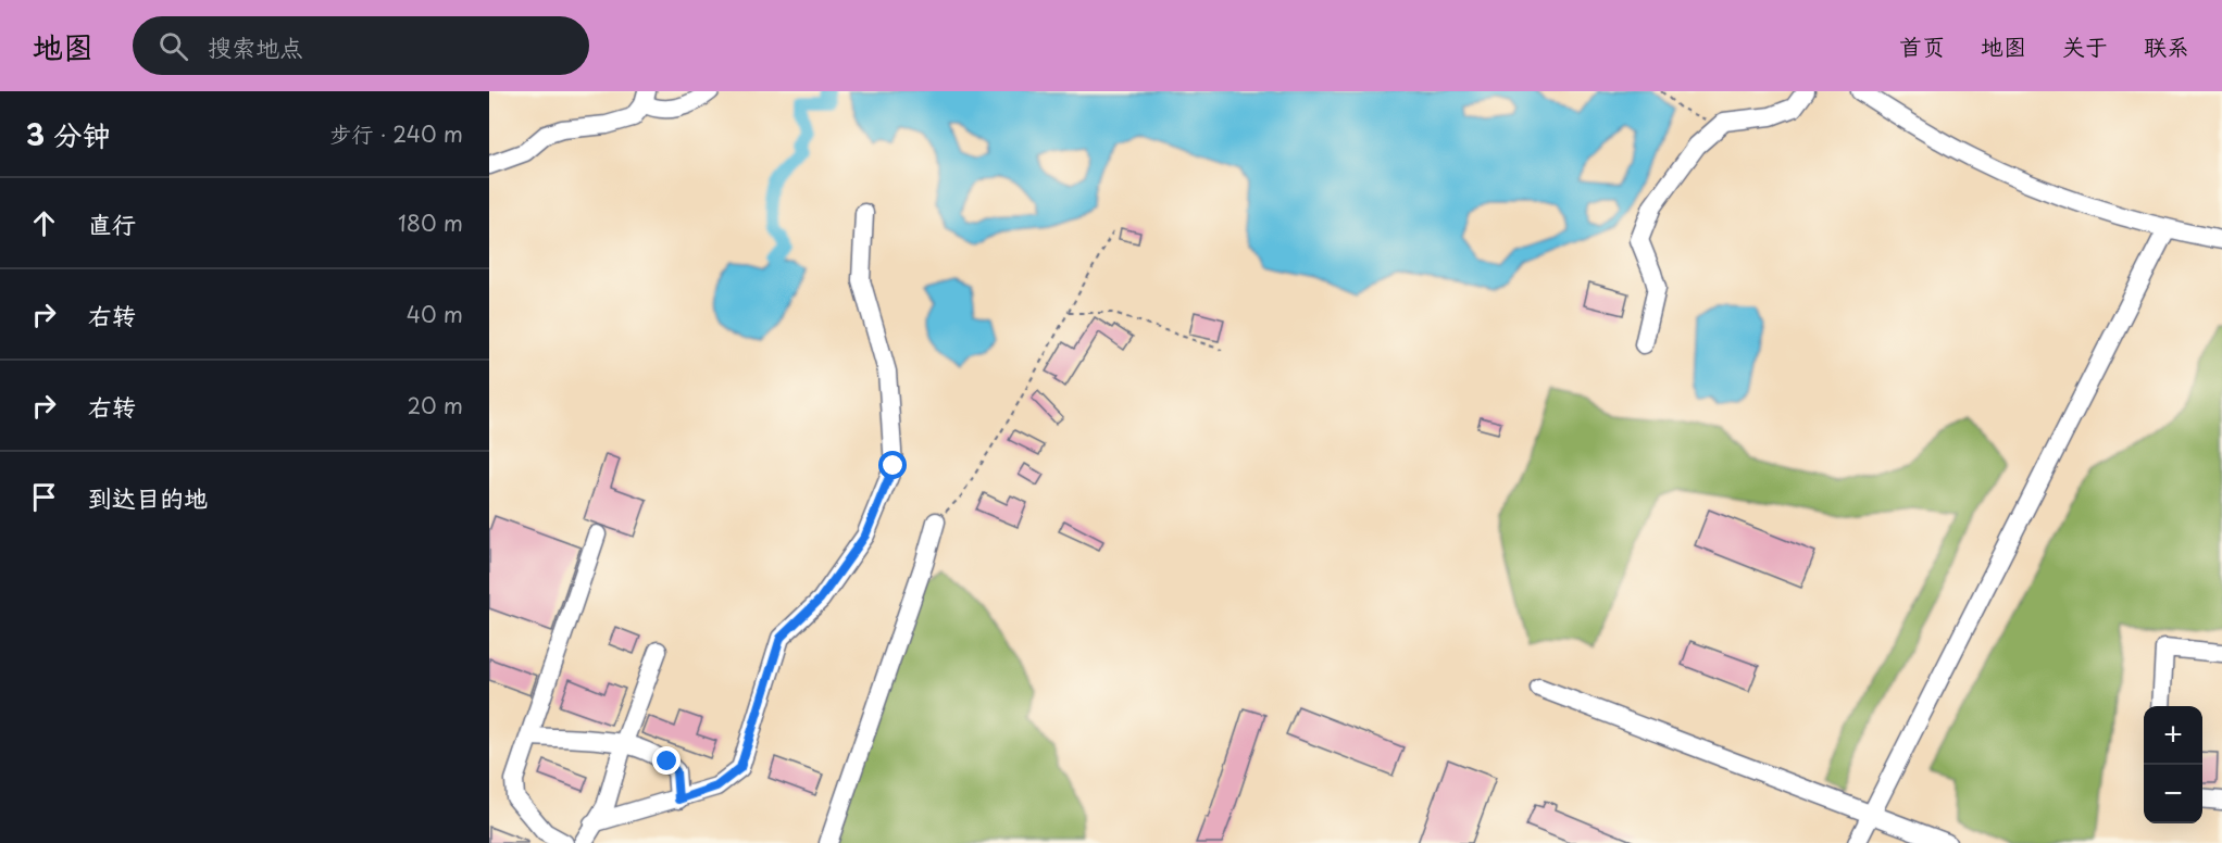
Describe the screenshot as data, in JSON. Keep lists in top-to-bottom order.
{
  "page": {
    "header": "地图",
    "search": "搜索地点",
    "nav": [
      "首页",
      "地图",
      "关于",
      "联系"
    ],
    "heading": ["3 分钟", "步行 · 240 m"],
    "list": [
      ["直行", "180 m"],
      ["右转", "40 m"],
      ["右转", "20 m"],
      "到达目的地"
    ],
    "map_buttons": ["+", "−"]
  }
}
